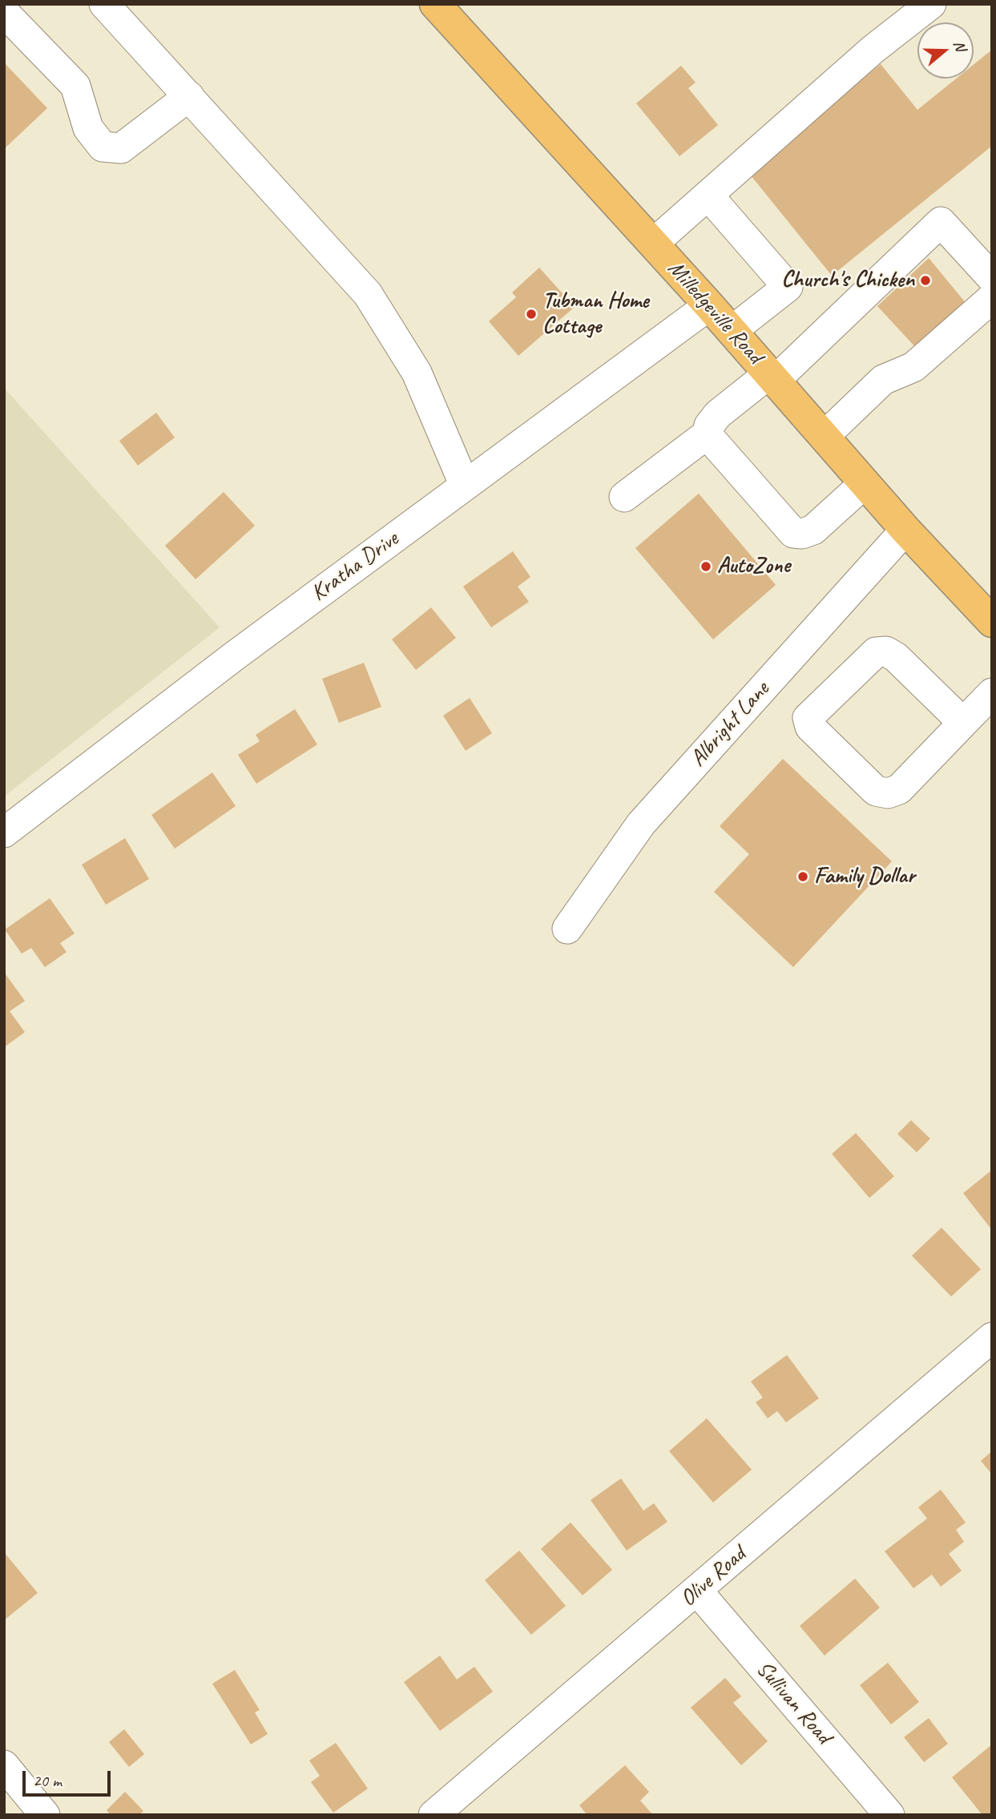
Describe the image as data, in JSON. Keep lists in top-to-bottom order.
{
  "streets": {
    "main road": ["Milledgeville Road"],
    "street": [
      "Kratha Drive",
      "Albright Lane",
      "Olive Road",
      "Sullivan Road"
    ]
  },
  "crossings": [
    ["Milledgeville Road", "Kratha Drive"],
    ["Milledgeville Road", "Albright Lane"],
    ["Olive Road", "Sullivan Road"]
  ],
  "places": [
    "Church's Chicken",
    "Tubman Home Cottage",
    "AutoZone",
    "Family Dollar"
  ],
  "scale_bar": "20 m",
  "north": "right"
}
